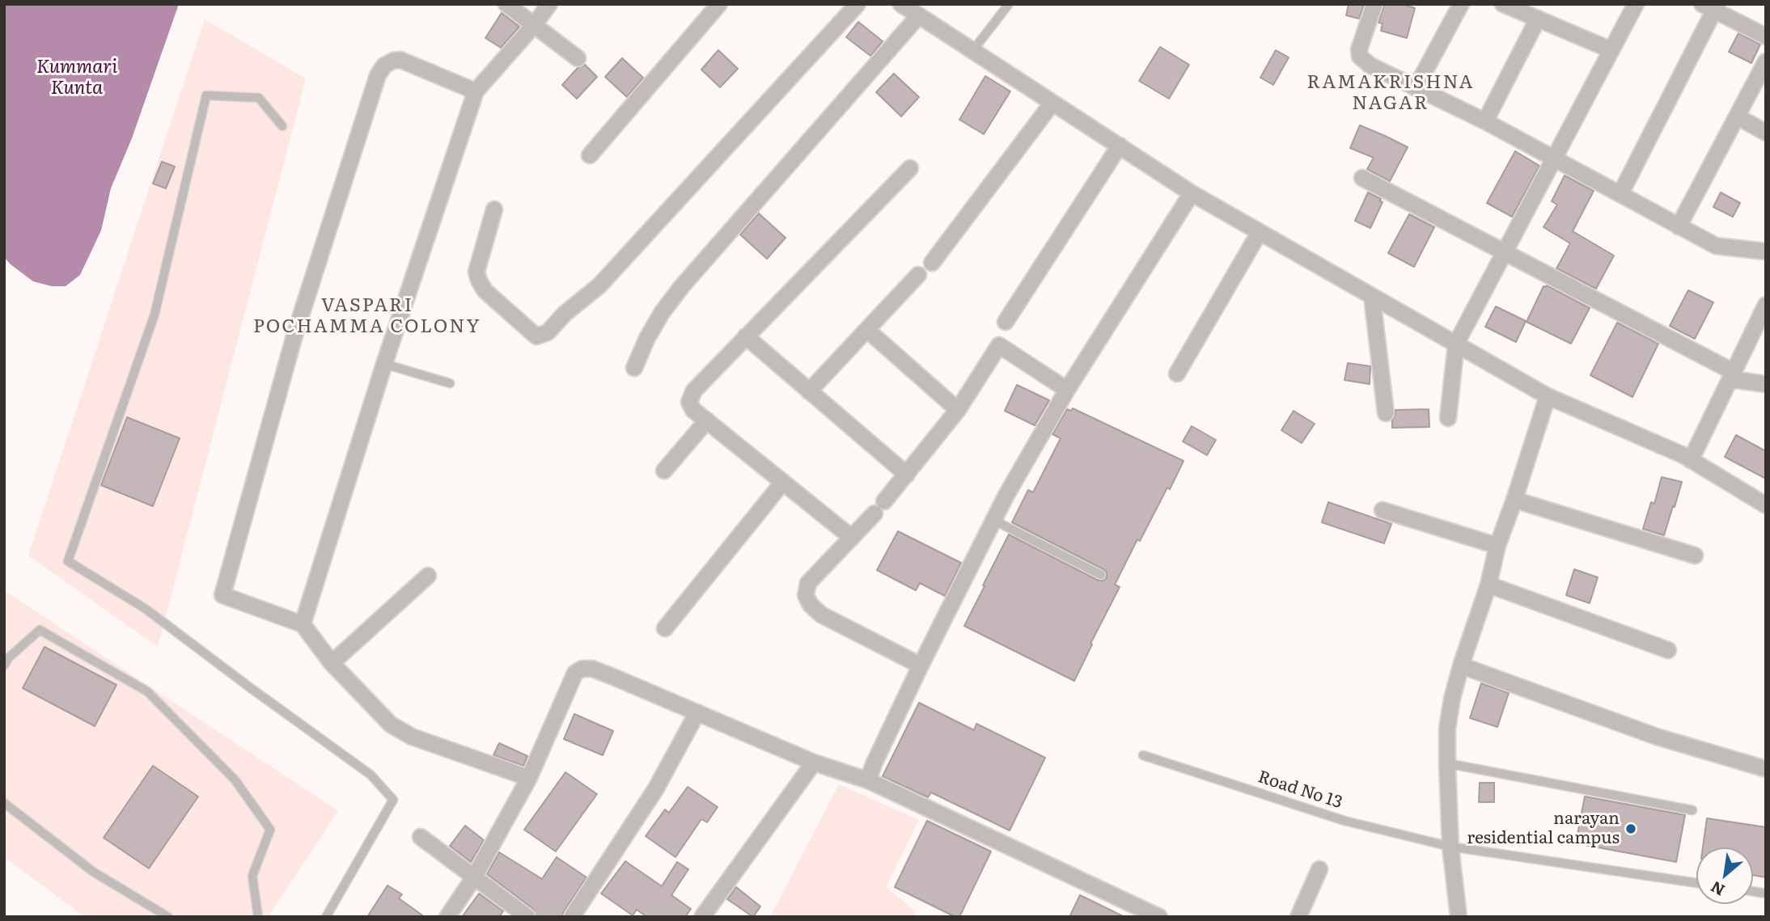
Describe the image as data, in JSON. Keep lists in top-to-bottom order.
{
  "streets": {
    "lane": ["Road No 13"]
  },
  "districts": ["RAMAKRISHNA NAGAR", "VASPARI POCHAMMA COLONY"],
  "water": ["Kummari Kunta"],
  "places": ["narayan residential campus"],
  "north": "bottom left"
}
